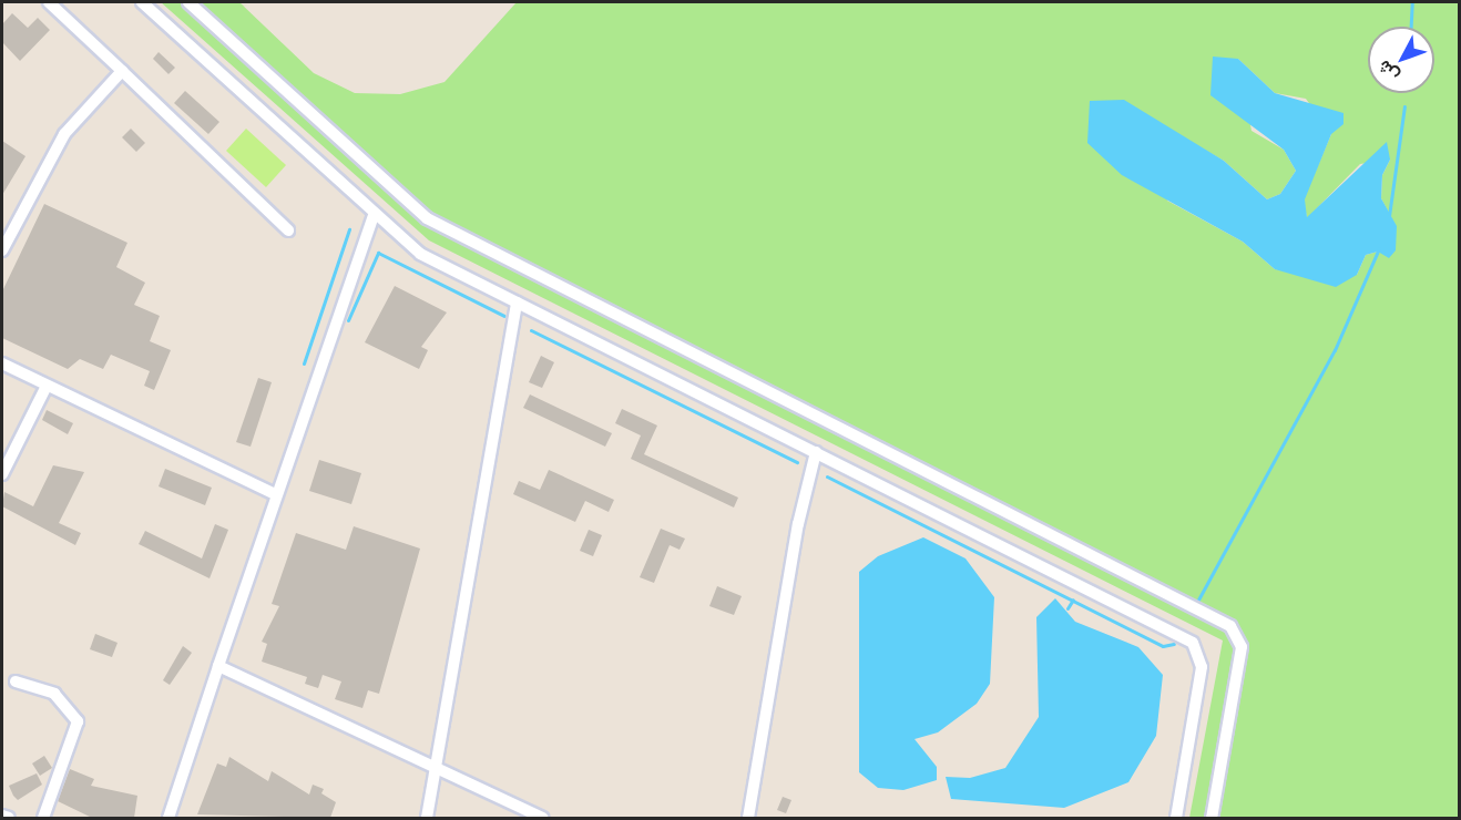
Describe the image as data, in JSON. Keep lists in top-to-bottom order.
{
  "north": "bottom left"
}
